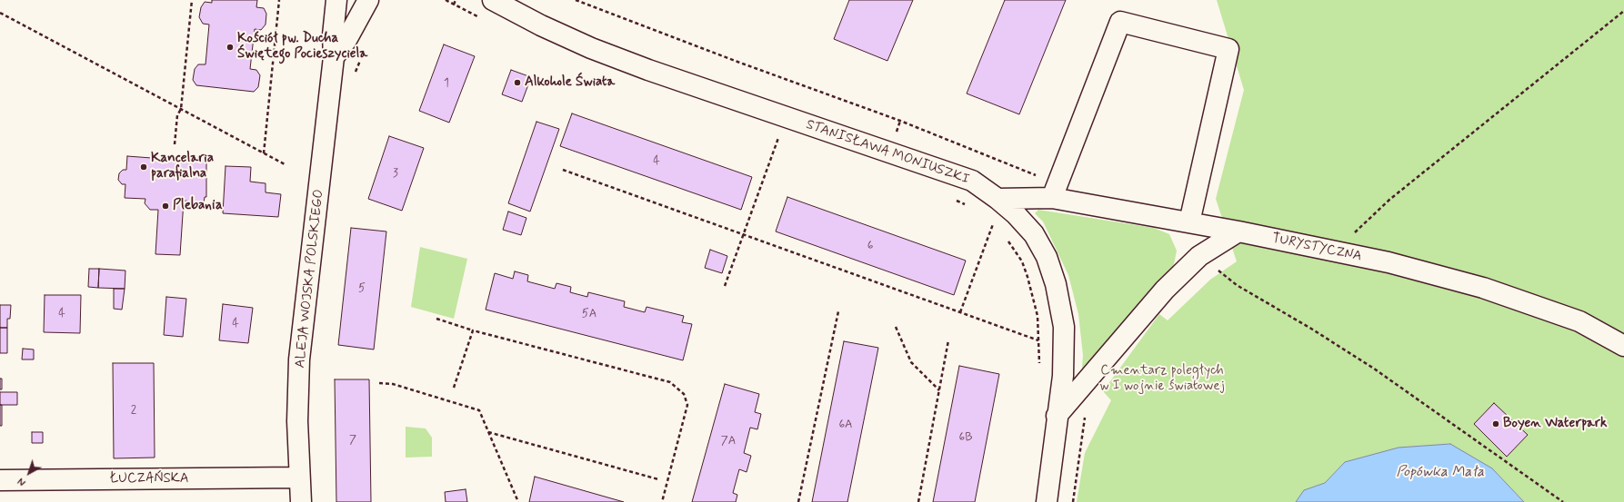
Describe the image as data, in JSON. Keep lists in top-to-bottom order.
{
  "streets": {
    "street": [
      "STANISŁAWA MONIUSZKI",
      "TURYSTYCZNA",
      "ALEJA WOJSKA POLSKIEGO",
      "ŁUCZAŃSKA"
    ]
  },
  "crossings": [
    ["STANISŁAWA MONIUSZKI", "TURYSTYCZNA"],
    ["ALEJA WOJSKA POLSKIEGO", "ŁUCZAŃSKA"]
  ],
  "water": ["Popówka Mała"],
  "parks": ["Cmentarz poległych w I wojnie światowej"],
  "places": [
    "Kościół pw. Ducha Świętego Pocieszyciela",
    "Alkohole Świata",
    "Kancelaria parafialna",
    "Plebania",
    "Boyen Waterpark"
  ],
  "house_numbers": [
    "1",
    "4",
    "3",
    "6",
    "5",
    "4",
    "5A",
    "4",
    "2",
    "6A",
    "6B",
    "7",
    "7A"
  ],
  "north": "bottom left"
}
